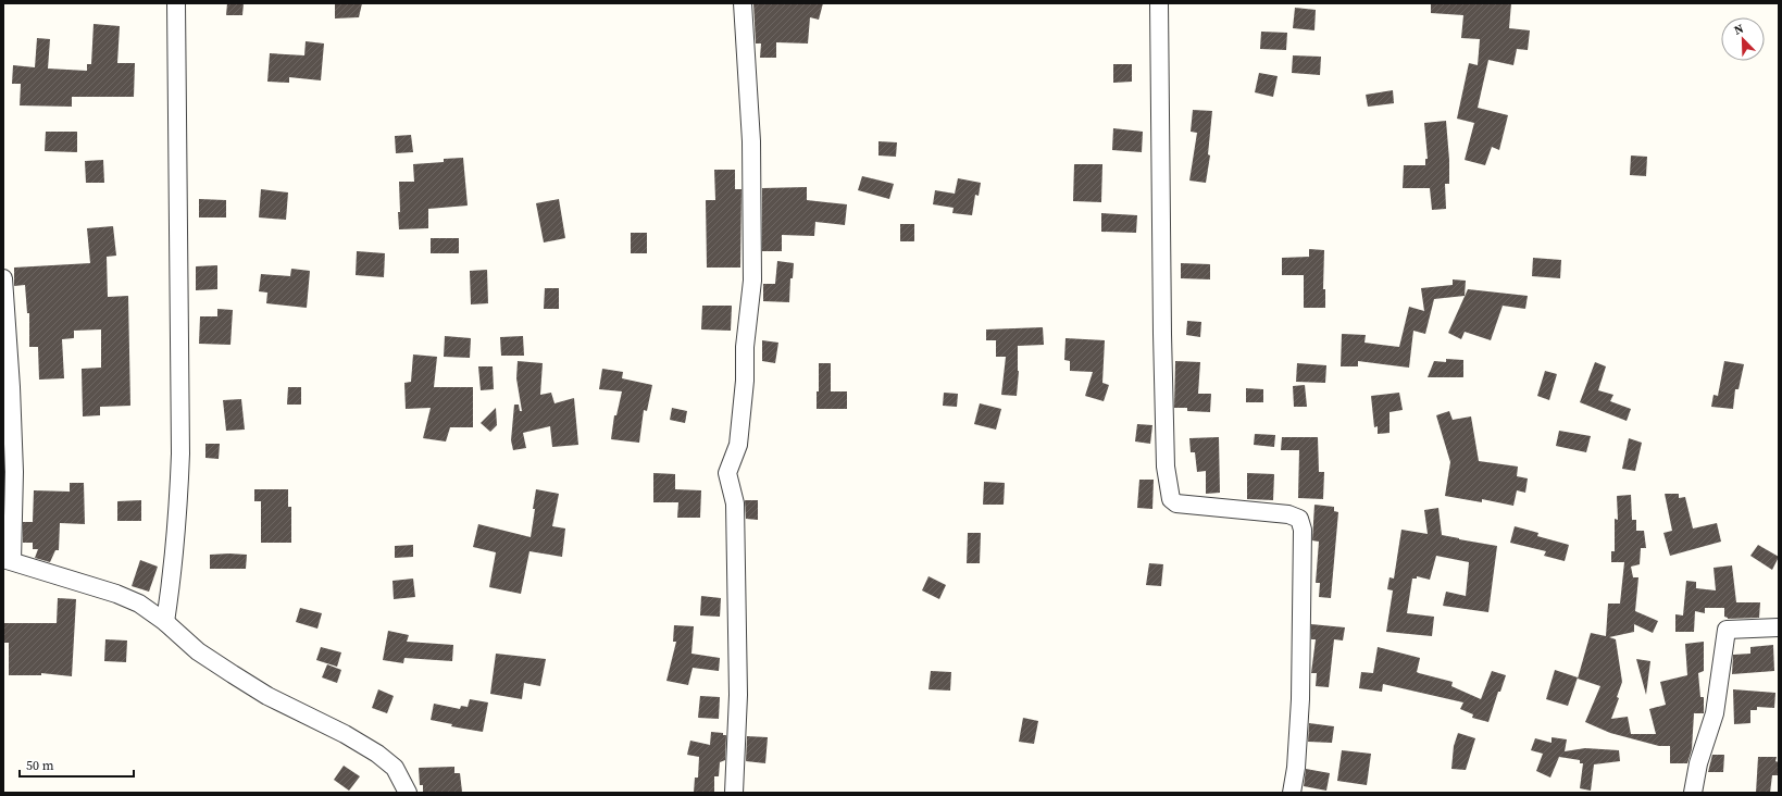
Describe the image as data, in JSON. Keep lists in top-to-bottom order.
{
  "scale_bar": "50 m",
  "north": "top left"
}
